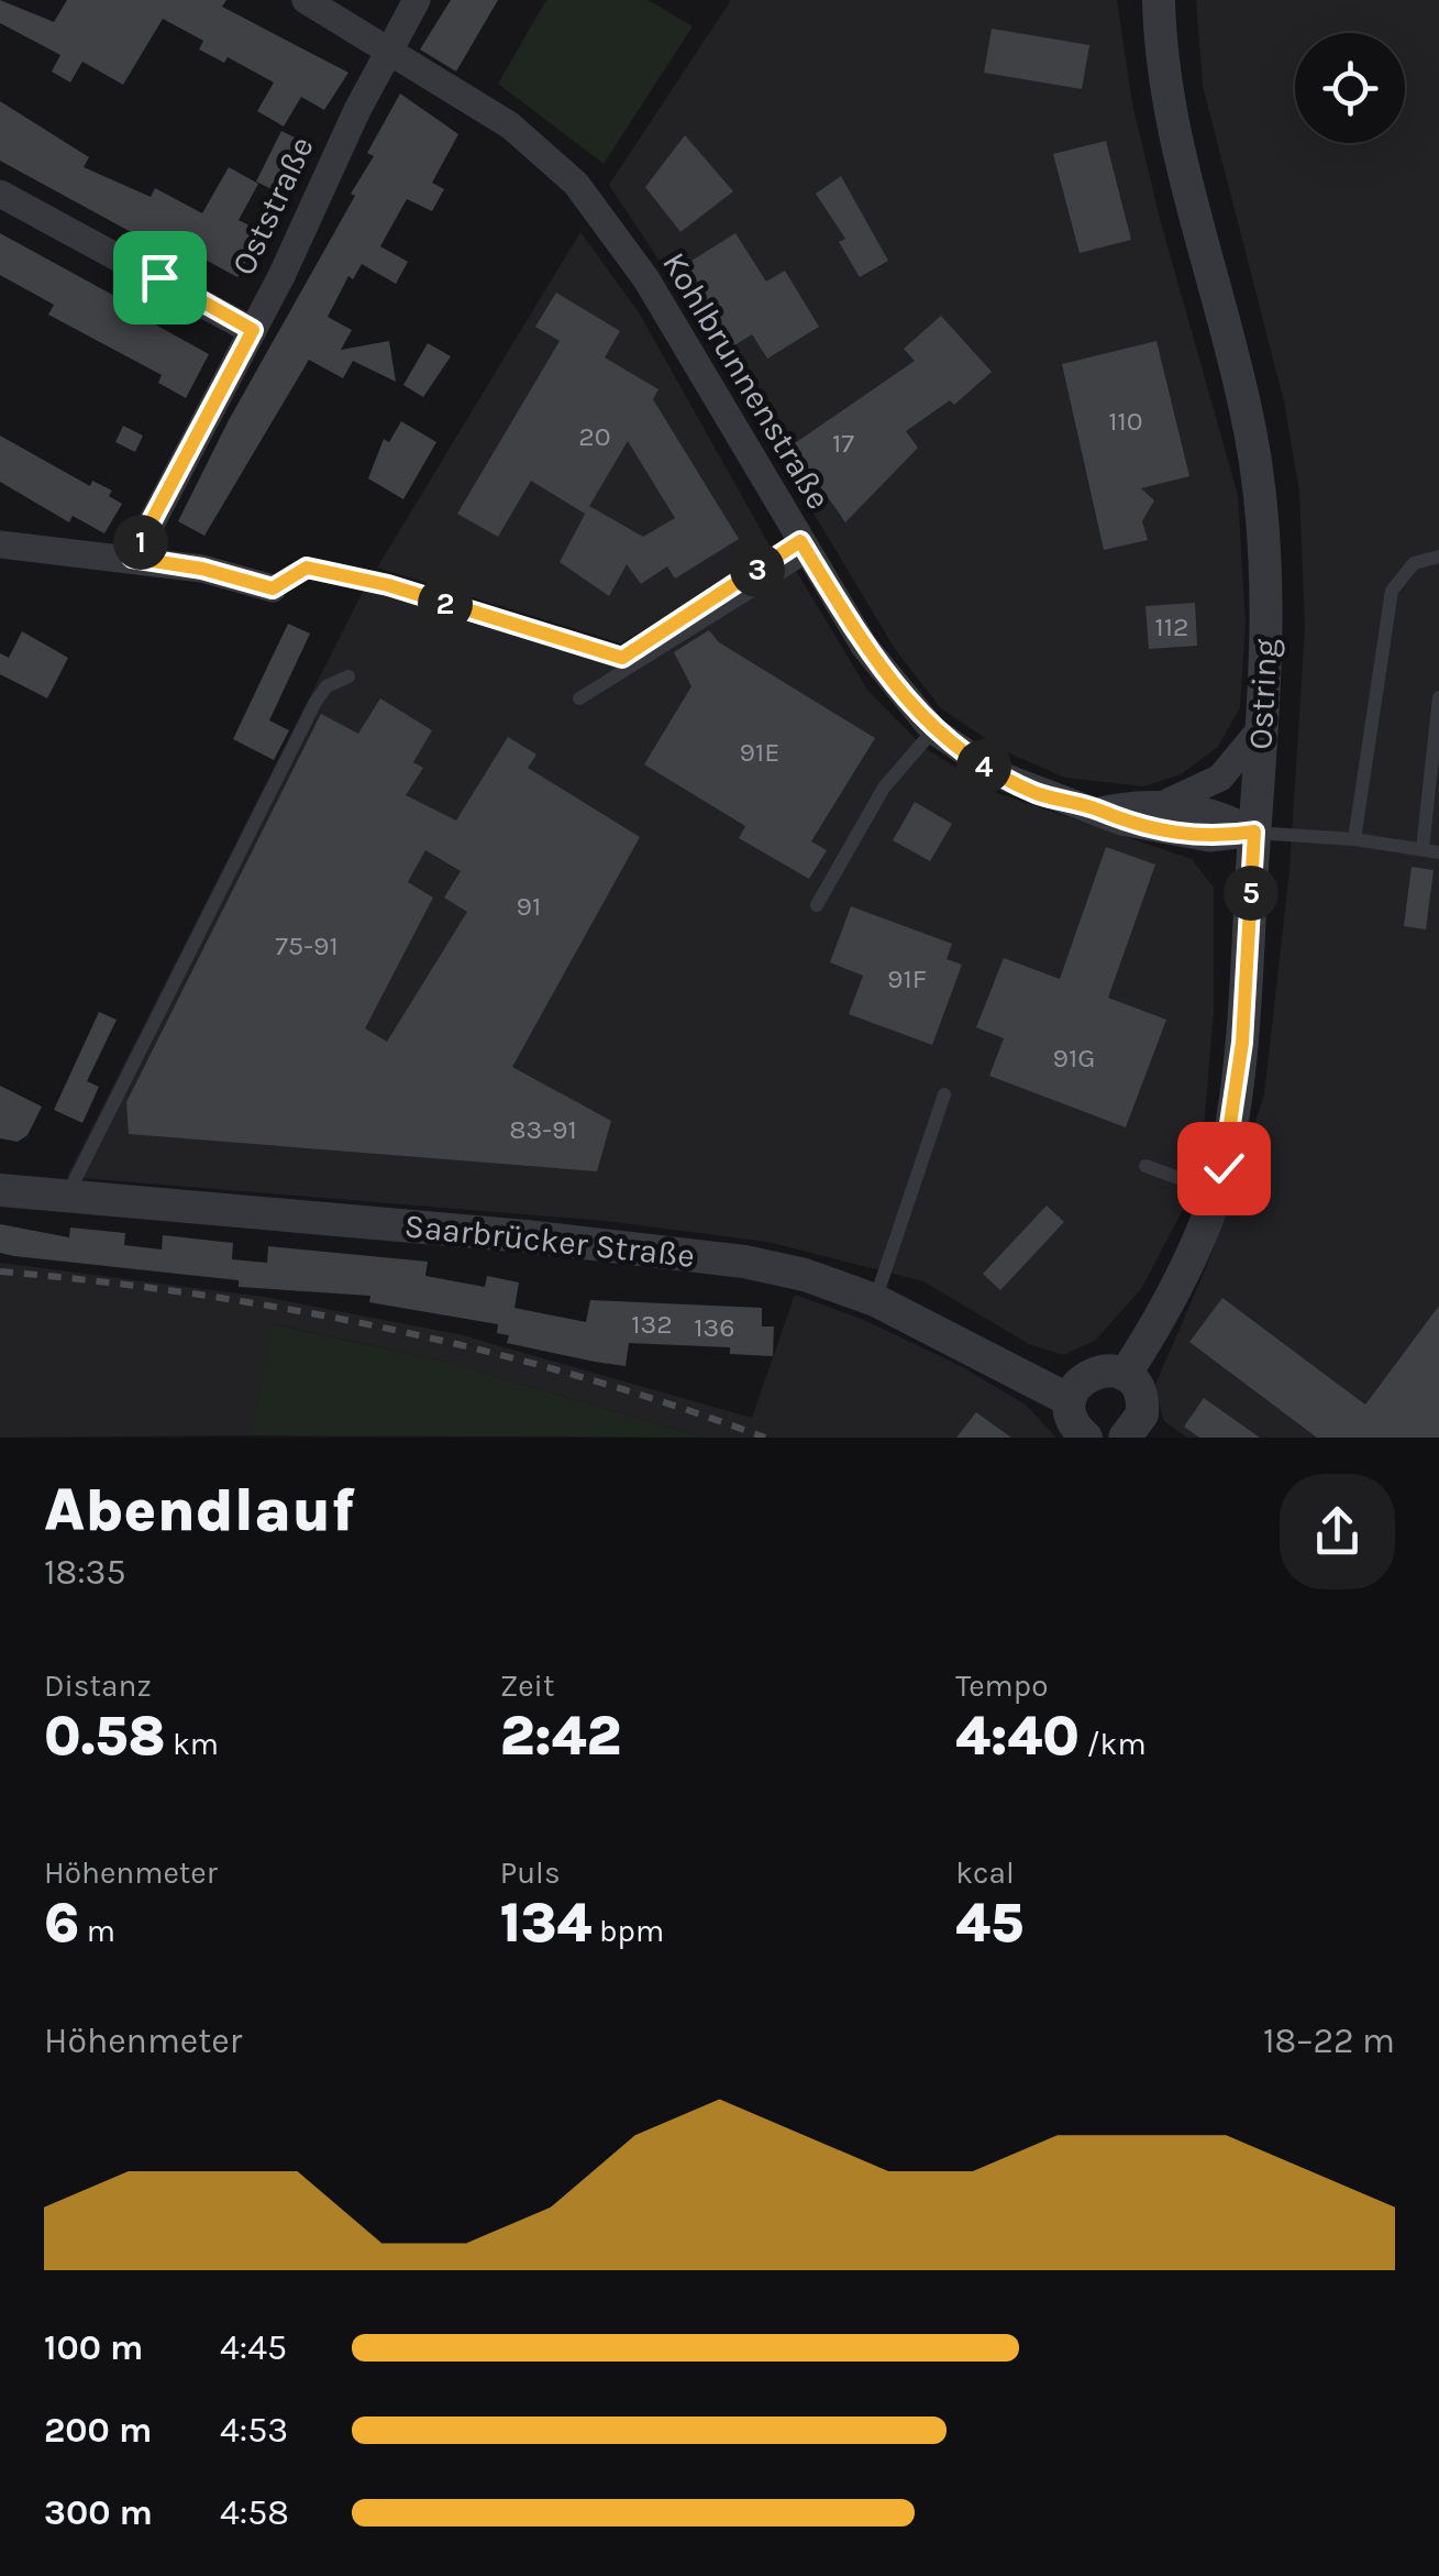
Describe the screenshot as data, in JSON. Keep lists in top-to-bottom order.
{
  "streets": {
    "street": [
      "Oststraße",
      "Kohlbrunnenstraße",
      "Ostring",
      "Saarbrücker Straße"
    ]
  },
  "crossings": [
    ["Oststraße", "Kohlbrunnenstraße"],
    ["Kohlbrunnenstraße", "Ostring"]
  ],
  "house_numbers": [
    "110",
    "20",
    "17",
    "112",
    "91E",
    "91",
    "75-91",
    "91F",
    "91G",
    "83-91",
    "132",
    "136"
  ],
  "page": {
    "pins": [
      "1",
      "3",
      "2",
      "4",
      "5"
    ],
    "heading": ["Abendlauf", "18:35"],
    "stats": [
      ["Distanz", "0.58 km"],
      ["Zeit", "2:42"],
      ["Tempo", "4:40 /km"],
      ["Höhenmeter", "6 m"],
      ["Puls", "134 bpm"],
      ["kcal", "45"]
    ],
    "chart": ["Höhenmeter", "18–22 m"],
    "list": [
      {
        "name": "100 m",
        "note": "4:45"
      },
      {
        "name": "200 m",
        "note": "4:53"
      },
      {
        "name": "300 m",
        "note": "4:58"
      }
    ]
  }
}
